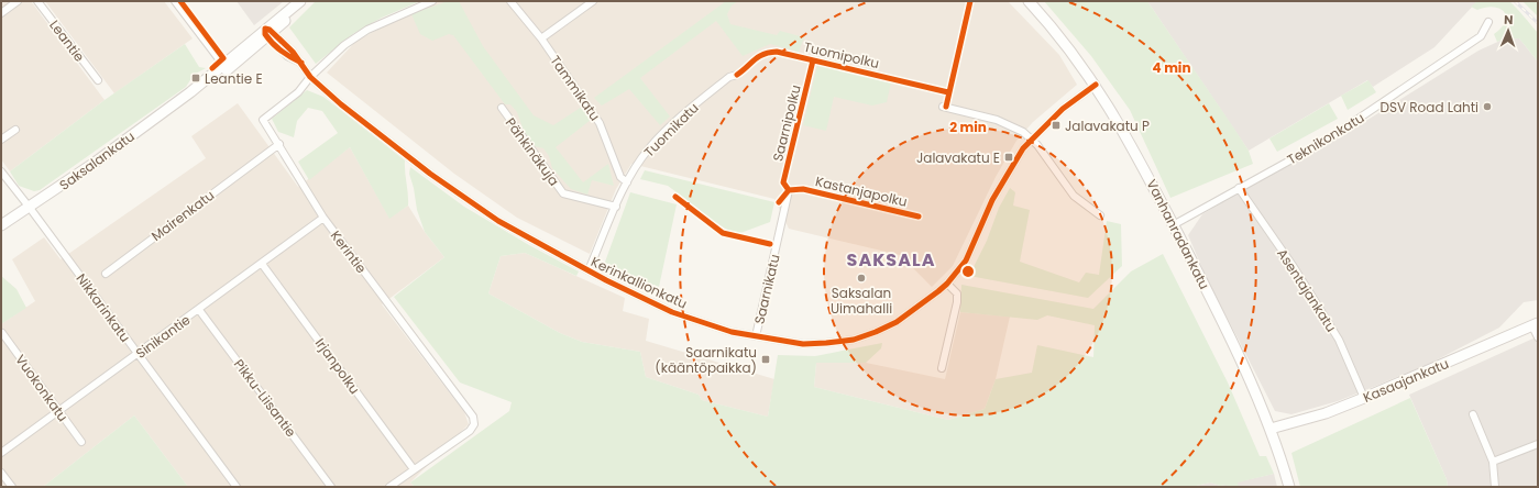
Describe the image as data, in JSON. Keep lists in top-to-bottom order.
{
  "streets": {
    "street": [
      "Leantie",
      "Tammikatu",
      "Tuomikatu",
      "Teknikonkatu",
      "Pähkinäkuja",
      "Saksalankatu",
      "Mairenkatu",
      "Vanhanradankatu",
      "Kerintie",
      "Kerinkallionkatu",
      "Saarnikatu",
      "Asentajankatu",
      "Nikkarinkatu",
      "Sinikantie",
      "Irjanpolku",
      "Kasaajankatu",
      "Vuokonkatu",
      "Pikku-Liisantie"
    ],
    "cycle path": ["Tuomipolku", "Kastanjapolku"]
  },
  "crossings": [
    ["Tammikatu", "Tuomikatu"],
    ["Tuomikatu", "Pähkinäkuja"],
    ["Tuomikatu", "Kerinkallionkatu"],
    ["Teknikonkatu", "Vanhanradankatu"],
    ["Teknikonkatu", "Asentajankatu"],
    ["Saksalankatu", "Kerinkallionkatu"],
    ["Saksalankatu", "Nikkarinkatu"],
    ["Mairenkatu", "Kerintie"],
    ["Vanhanradankatu", "Kerinkallionkatu"],
    ["Vanhanradankatu", "Kasaajankatu"],
    ["Kerintie", "Kerinkallionkatu"],
    ["Kerintie", "Sinikantie"],
    ["Kerintie", "Irjanpolku"],
    ["Kerinkallionkatu", "Saarnikatu"],
    ["Asentajankatu", "Kasaajankatu"],
    ["Nikkarinkatu", "Sinikantie"],
    ["Sinikantie", "Irjanpolku"],
    ["Sinikantie", "Vuokonkatu"],
    ["Sinikantie", "Pikku-Liisantie"]
  ],
  "districts": ["SAKSALA"],
  "places": {
    "transit": [
      "Leantie E",
      "Jalavakatu P",
      "Jalavakatu E",
      "Saarnikatu (kääntöpaikka)"
    ],
    "other": ["DSV Road Lahti", "Saksalan Uimahalli"]
  },
  "north": "top",
  "rings": ["4 min", "2 min"]
}
